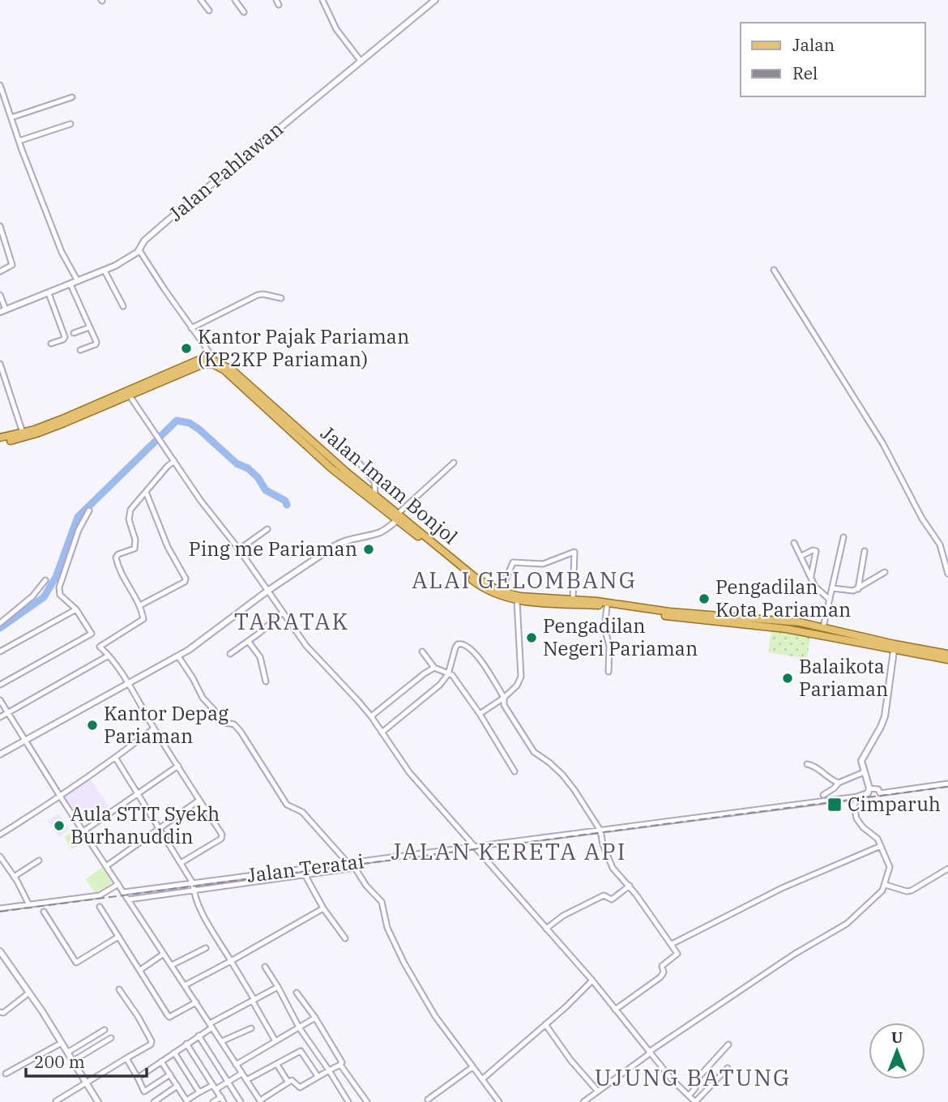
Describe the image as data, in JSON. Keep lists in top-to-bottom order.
{
  "streets": {
    "main road": ["Jalan Imam Bonjol"],
    "street": ["Jalan Pahlawan", "Jalan Teratai"]
  },
  "districts": [
    "ALAI GELOMBANG",
    "TARATAK",
    "JALAN KERETA API",
    "UJUNG BATUNG"
  ],
  "places": {
    "other": [
      "Kantor Pajak Pariaman (KP2KP Pariaman)",
      "Ping me Pariaman",
      "Pengadilan Kota Pariaman",
      "Pengadilan Negeri Pariaman",
      "Balaikota Pariaman",
      "Kantor Depag Pariaman",
      "Aula STIT Syekh Burhanuddin"
    ],
    "transit": ["Cimparuh"]
  },
  "legend": ["Jalan", "Rel"],
  "scale_bar": "200 m",
  "north": "top"
}
